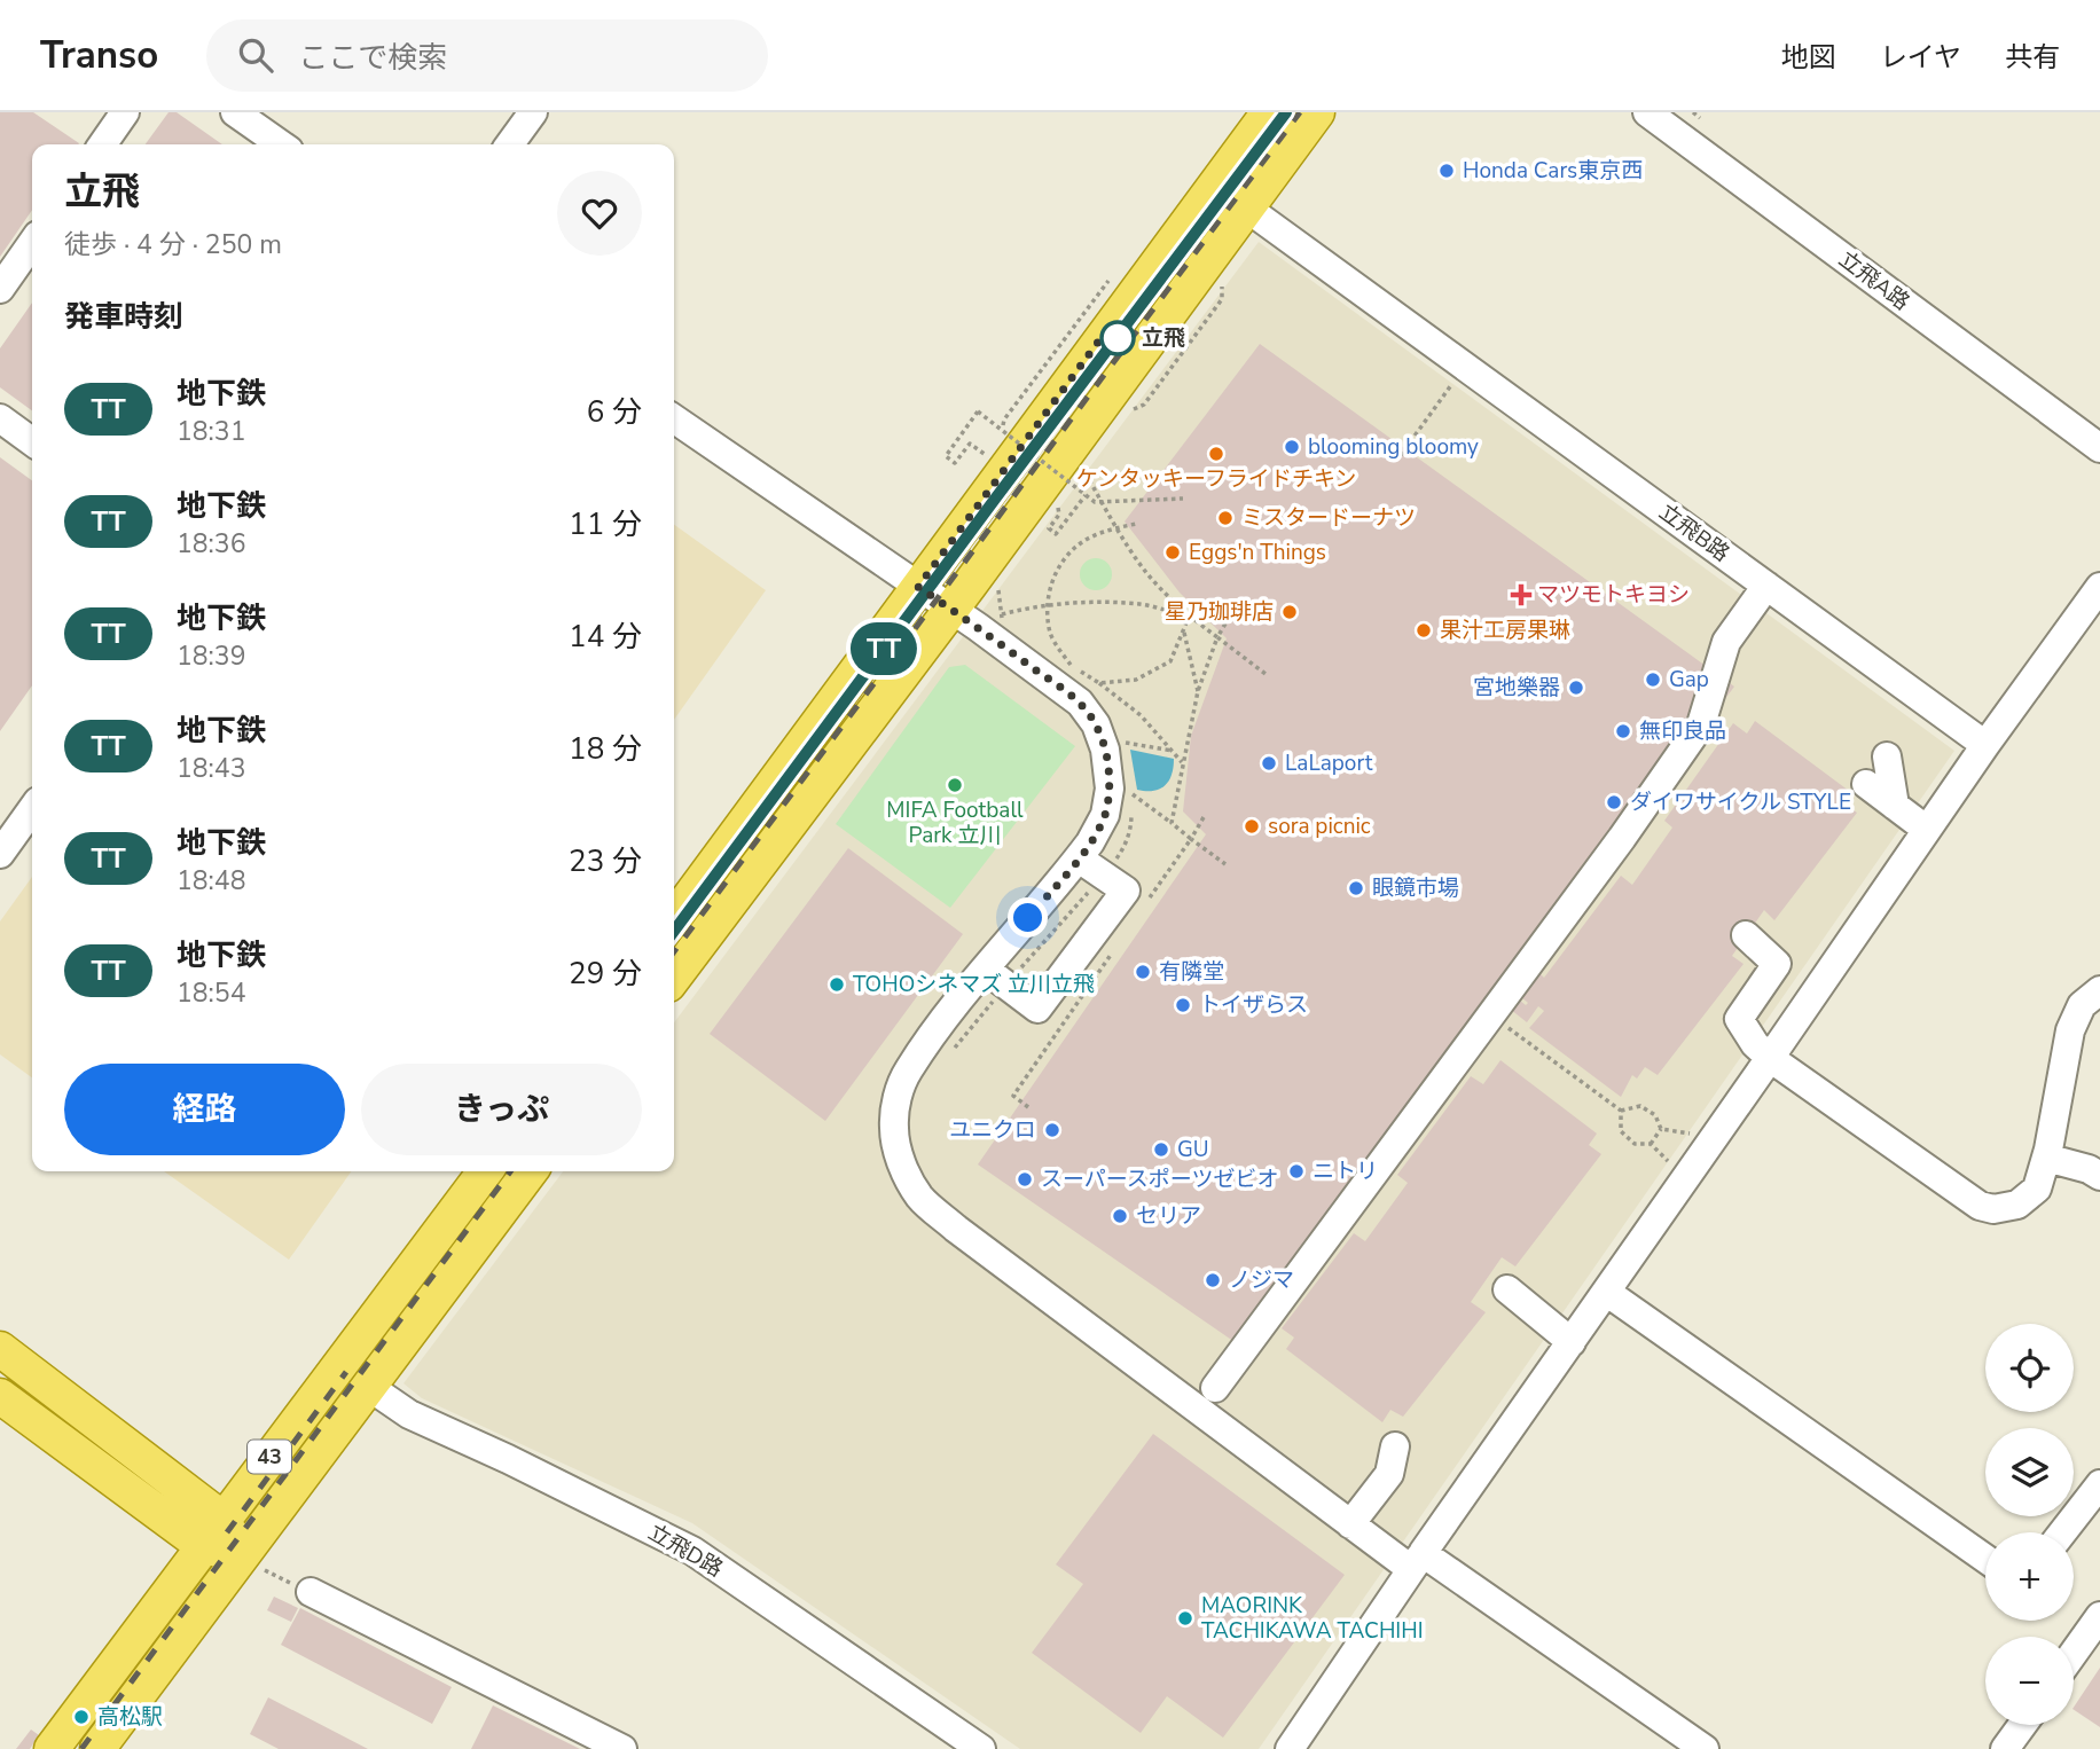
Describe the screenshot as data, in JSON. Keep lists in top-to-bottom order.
{
  "streets": {
    "main road": ["43"],
    "street": ["立飛A路", "立飛B路", "立飛D路"]
  },
  "crossings": [
    ["43", "立飛D路"]
  ],
  "places": {
    "other": [
      "Honda Cars東京西",
      "立飛",
      "blooming bloomy",
      "ケンタッキーフライドチキン",
      "ミスタードーナツ",
      "Eggs'n Things",
      "星乃珈琲店",
      "果汁工房果琳",
      "Gap",
      "宮地樂器",
      "無印良品",
      "LaLaport",
      "MIFA Football Park 立川",
      "ダイワサイクル STYLE",
      "sora picnic",
      "眼鏡市場",
      "有隣堂",
      "TOHOシネマズ 立川立飛",
      "トイザらス",
      "ユニクロ",
      "GU",
      "ニトリ",
      "スーパースポーツゼビオ",
      "セリア",
      "ノジマ",
      "MAORINK TACHIKAWA TACHIHI",
      "高松駅"
    ],
    "health": ["マツモトキヨシ"]
  },
  "lines": ["metro line TT"],
  "page": {
    "header": "Transo",
    "search": "ここで検索",
    "nav": ["地図", "レイヤ", "共有"],
    "on_map": "TT",
    "heading": [
      ["立飛", "徒歩 · 4 分 · 250 m"],
      "発車時刻"
    ],
    "list": [
      {
        "mark": "TT",
        "name": "地下鉄",
        "note": "18:31",
        "value": "6 分"
      },
      {
        "mark": "TT",
        "name": "地下鉄",
        "note": "18:36",
        "value": "11 分"
      },
      {
        "mark": "TT",
        "name": "地下鉄",
        "note": "18:39",
        "value": "14 分"
      },
      {
        "mark": "TT",
        "name": "地下鉄",
        "note": "18:43",
        "value": "18 分"
      },
      {
        "mark": "TT",
        "name": "地下鉄",
        "note": "18:48",
        "value": "23 分"
      },
      {
        "mark": "TT",
        "name": "地下鉄",
        "note": "18:54",
        "value": "29 分"
      }
    ],
    "buttons": ["経路", "きっぷ"],
    "map_buttons": ["+", "−"]
  }
}
